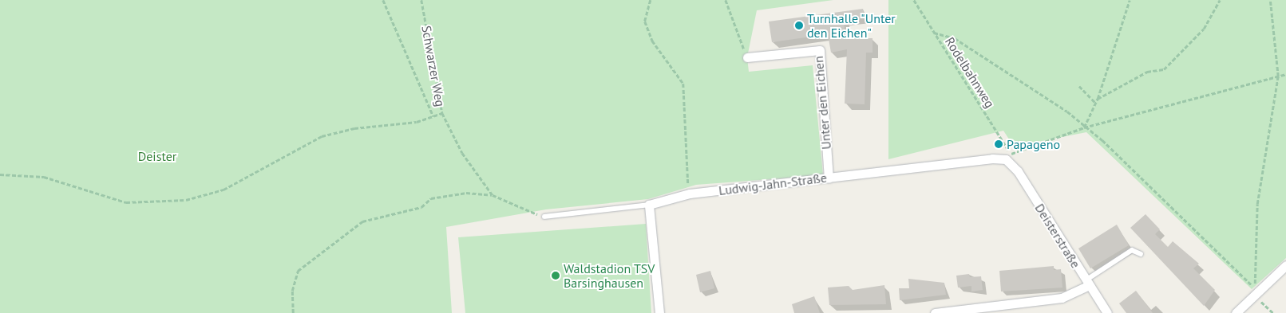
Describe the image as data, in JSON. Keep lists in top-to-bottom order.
{
  "streets": {
    "street": ["Unter den Eichen", "Ludwig-Jahn-Straße", "Deisterstraße"],
    "path": ["Schwarzer Weg", "Rodelbahnweg"]
  },
  "crossings": [
    ["Rodelbahnweg", "Ludwig-Jahn-Straße"],
    ["Rodelbahnweg", "Deisterstraße"],
    ["Unter den Eichen", "Ludwig-Jahn-Straße"],
    ["Ludwig-Jahn-Straße", "Deisterstraße"]
  ],
  "parks": ["Deister"],
  "places": ["Turnhalle \"Unter den Eichen\"", "Papageno", "Waldstadion TSV Barsinghausen"]
}
